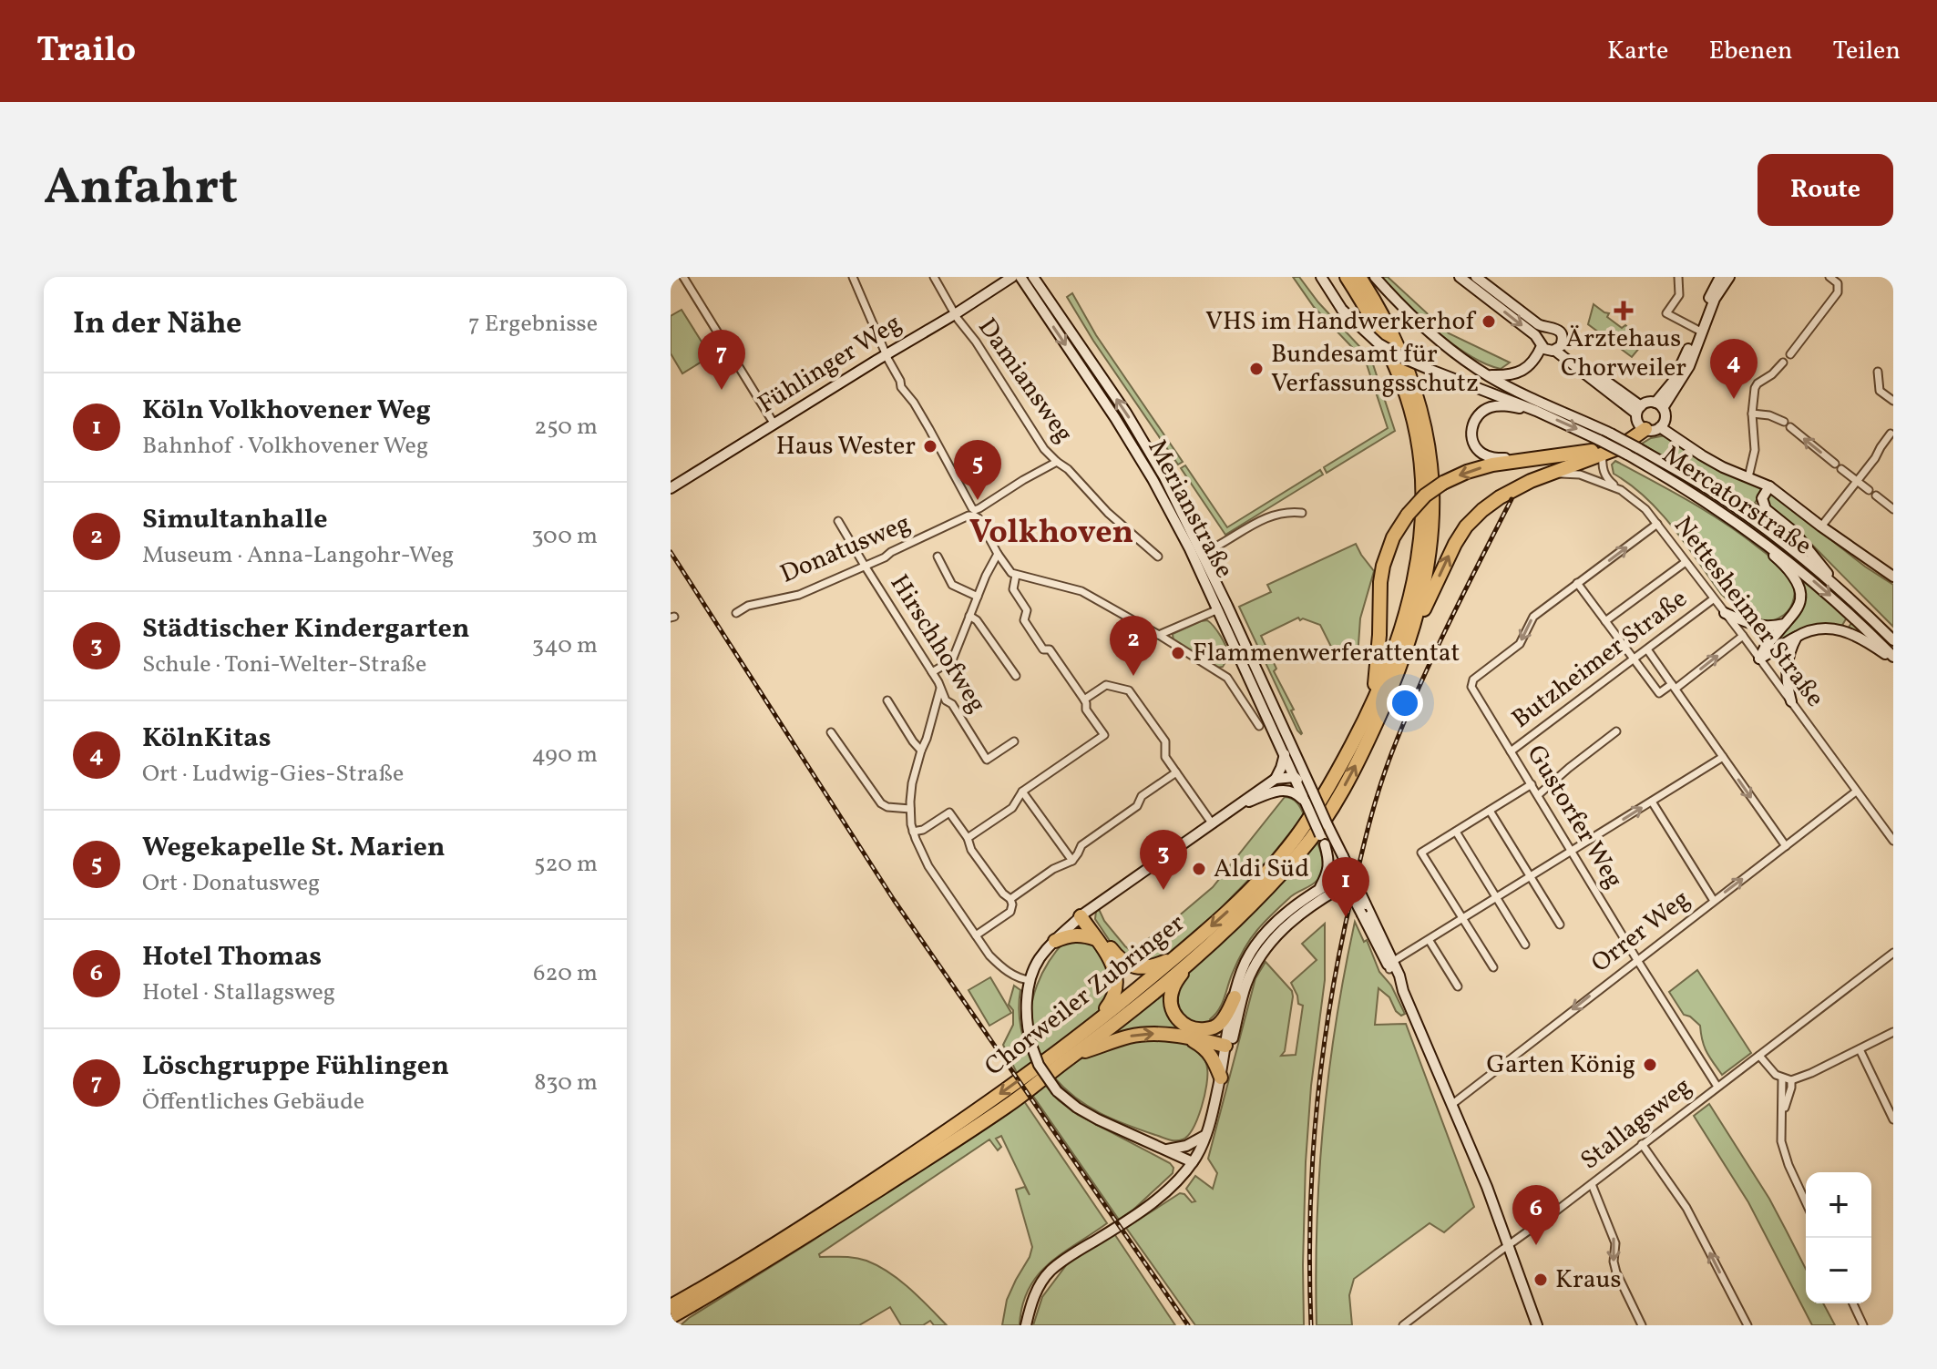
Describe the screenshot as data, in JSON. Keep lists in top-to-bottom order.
{
  "streets": {
    "highway": ["Chorweiler Zubringer"],
    "street": [
      "Fühlinger Weg",
      "Damiansweg",
      "Mercatorstraße",
      "Merianstraße",
      "Donatusweg",
      "Nettesheimer Straße",
      "Hirschhofweg",
      "Butzheimer Straße",
      "Gustorfer Weg",
      "Orrer Weg",
      "Stallagsweg"
    ]
  },
  "crossings": [
    ["Fühlinger Weg", "Damiansweg"],
    ["Donatusweg", "Hirschhofweg"],
    ["Nettesheimer Straße", "Butzheimer Straße"],
    ["Nettesheimer Straße", "Orrer Weg"],
    ["Butzheimer Straße", "Gustorfer Weg"],
    ["Gustorfer Weg", "Orrer Weg"],
    ["Gustorfer Weg", "Stallagsweg"]
  ],
  "districts": ["Volkhoven"],
  "places": {
    "health": ["Ärztehaus Chorweiler"],
    "other": [
      "VHS im Handwerkerhof",
      "Bundesamt für Verfassungsschutz",
      "Haus Wester",
      "Flammenwerferattentat",
      "Aldi Süd",
      "Garten König",
      "Kraus"
    ]
  },
  "page": {
    "header": "Trailo",
    "nav": ["Karte", "Ebenen", "Teilen"],
    "title": "Anfahrt",
    "buttons": "Route",
    "heading": ["In der Nähe", "7 Ergebnisse"],
    "pins": [
      "7",
      "4",
      "5",
      "2",
      "3",
      "1",
      "6"
    ],
    "list": [
      {
        "mark": "1",
        "name": "Köln Volkhovener Weg",
        "note": "Bahnhof · Volkhovener Weg",
        "value": "250 m"
      },
      {
        "mark": "2",
        "name": "Simultanhalle",
        "note": "Museum · Anna-Langohr-Weg",
        "value": "300 m"
      },
      {
        "mark": "3",
        "name": "Städtischer Kindergarten",
        "note": "Schule · Toni-Welter-Straße",
        "value": "340 m"
      },
      {
        "mark": "4",
        "name": "KölnKitas",
        "note": "Ort · Ludwig-Gies-Straße",
        "value": "490 m"
      },
      {
        "mark": "5",
        "name": "Wegekapelle St. Marien",
        "note": "Ort · Donatusweg",
        "value": "520 m"
      },
      {
        "mark": "6",
        "name": "Hotel Thomas",
        "note": "Hotel · Stallagsweg",
        "value": "620 m"
      },
      {
        "mark": "7",
        "name": "Löschgruppe Fühlingen",
        "note": "Öffentliches Gebäude",
        "value": "830 m"
      }
    ],
    "map_buttons": ["+", "−"]
  }
}
